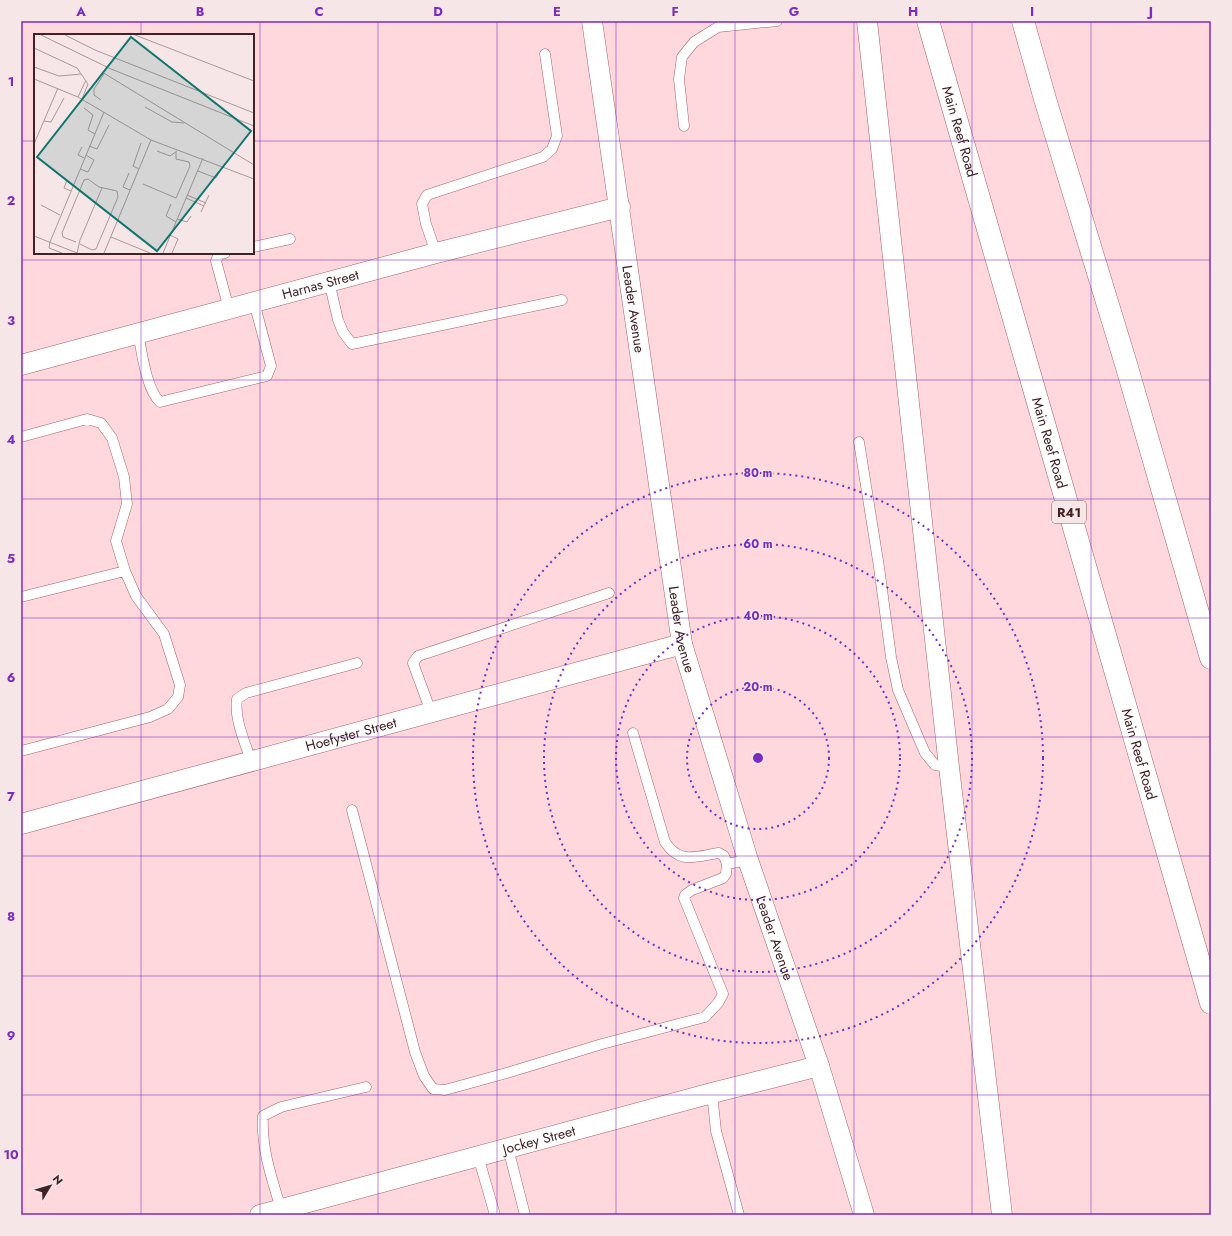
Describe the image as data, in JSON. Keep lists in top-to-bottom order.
{
  "streets": {
    "main road": ["Main Reef Road", "R41"],
    "street": [
      "Harnas Street",
      "Leader Avenue",
      "Hoefyster Street",
      "Jockey Street"
    ]
  },
  "crossings": [
    ["Harnas Street", "Leader Avenue"],
    ["Leader Avenue", "Hoefyster Street"],
    ["Leader Avenue", "Jockey Street"]
  ],
  "north": "top right",
  "grid": {
    "columns": [
      "A",
      "B",
      "C",
      "D",
      "E",
      "F",
      "G",
      "H",
      "I",
      "J"
    ],
    "rows": [
      "1",
      "2",
      "3",
      "4",
      "5",
      "6",
      "7",
      "8",
      "9",
      "10"
    ]
  },
  "rings": [
    "80 m",
    "60 m",
    "40 m",
    "20 m"
  ]
}
